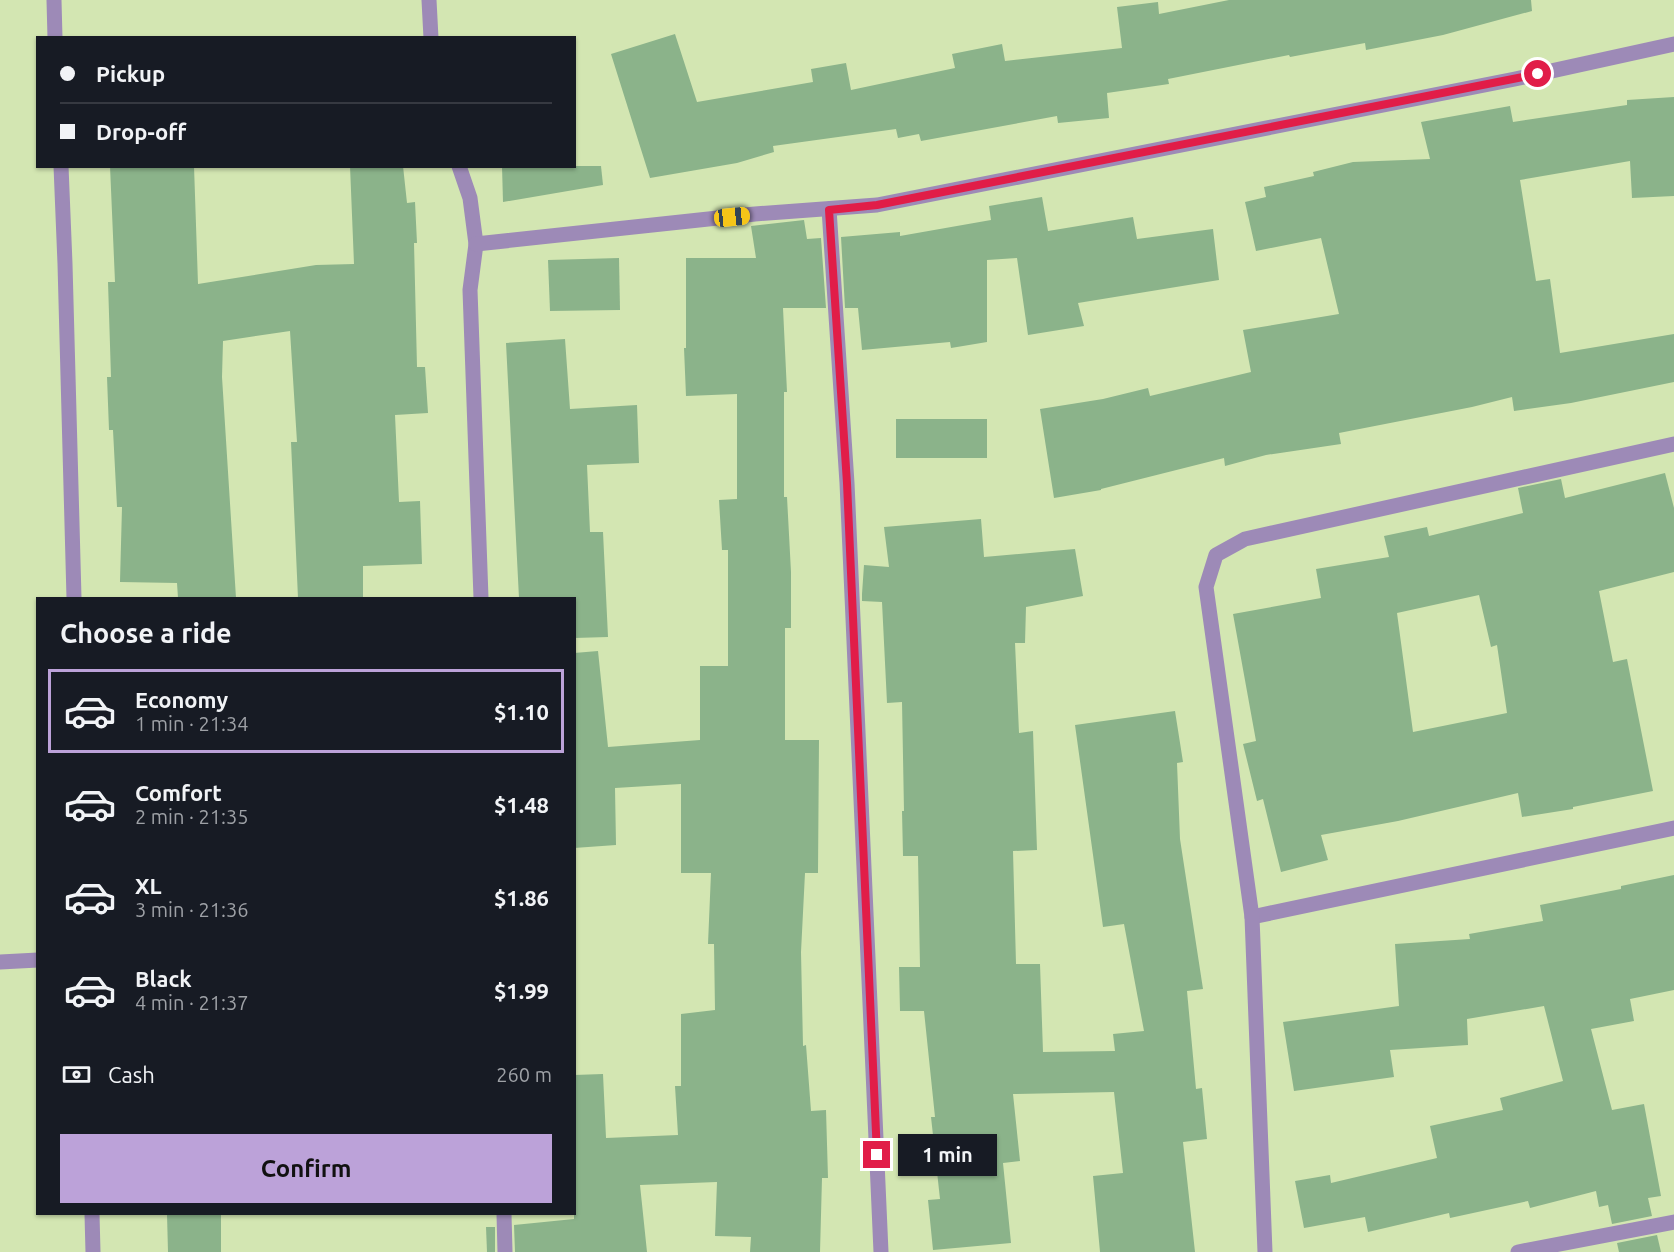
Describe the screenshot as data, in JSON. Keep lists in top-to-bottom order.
{
  "page": {
    "banner": ["Pickup", "Drop-off"],
    "heading": "Choose a ride",
    "list": [
      {
        "name": "Economy",
        "note": "1 min · 21:34",
        "value": "$1.10"
      },
      {
        "name": "Comfort",
        "note": "2 min · 21:35",
        "value": "$1.48"
      },
      {
        "name": "XL",
        "note": "3 min · 21:36",
        "value": "$1.86"
      },
      {
        "name": "Black",
        "note": "4 min · 21:37",
        "value": "$1.99"
      }
    ],
    "pay": ["Cash", "260 m"],
    "buttons": "Confirm",
    "bubble": "1 min"
  }
}
